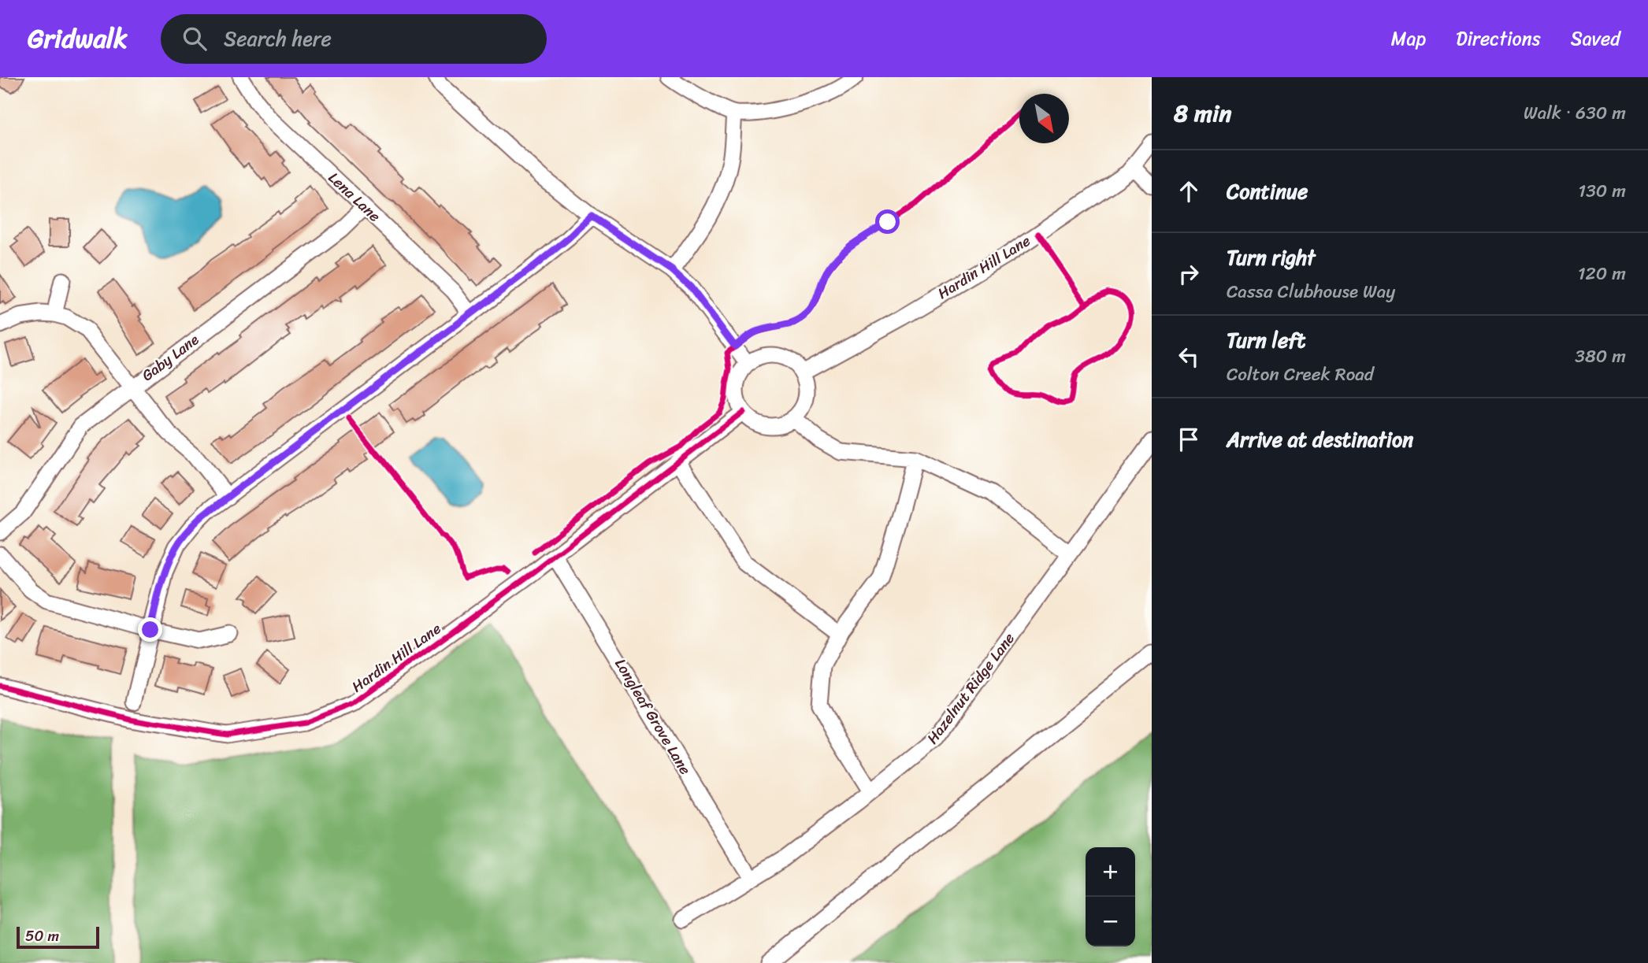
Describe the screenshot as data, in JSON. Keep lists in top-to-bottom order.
{
  "streets": {
    "street": [
      "Lena Lane",
      "Hardin Hill Lane",
      "Gaby Lane",
      "Hazelnut Ridge Lane",
      "Longleaf Grove Lane"
    ]
  },
  "crossings": [
    ["Lena Lane", "Gaby Lane"],
    ["Hardin Hill Lane", "Longleaf Grove Lane"],
    ["Hazelnut Ridge Lane", "Longleaf Grove Lane"]
  ],
  "scale_bar": "50 m",
  "north": "bottom right",
  "page": {
    "header": "Gridwalk",
    "search": "Search here",
    "nav": ["Map", "Directions", "Saved"],
    "heading": ["8 min", "Walk · 630 m"],
    "list": [
      ["Continue", "130 m"],
      ["Turn right", "Cassa Clubhouse Way", "120 m"],
      ["Turn left", "Colton Creek Road", "380 m"],
      "Arrive at destination"
    ],
    "map_buttons": ["+", "−"],
    "scale": "50 m"
  }
}
